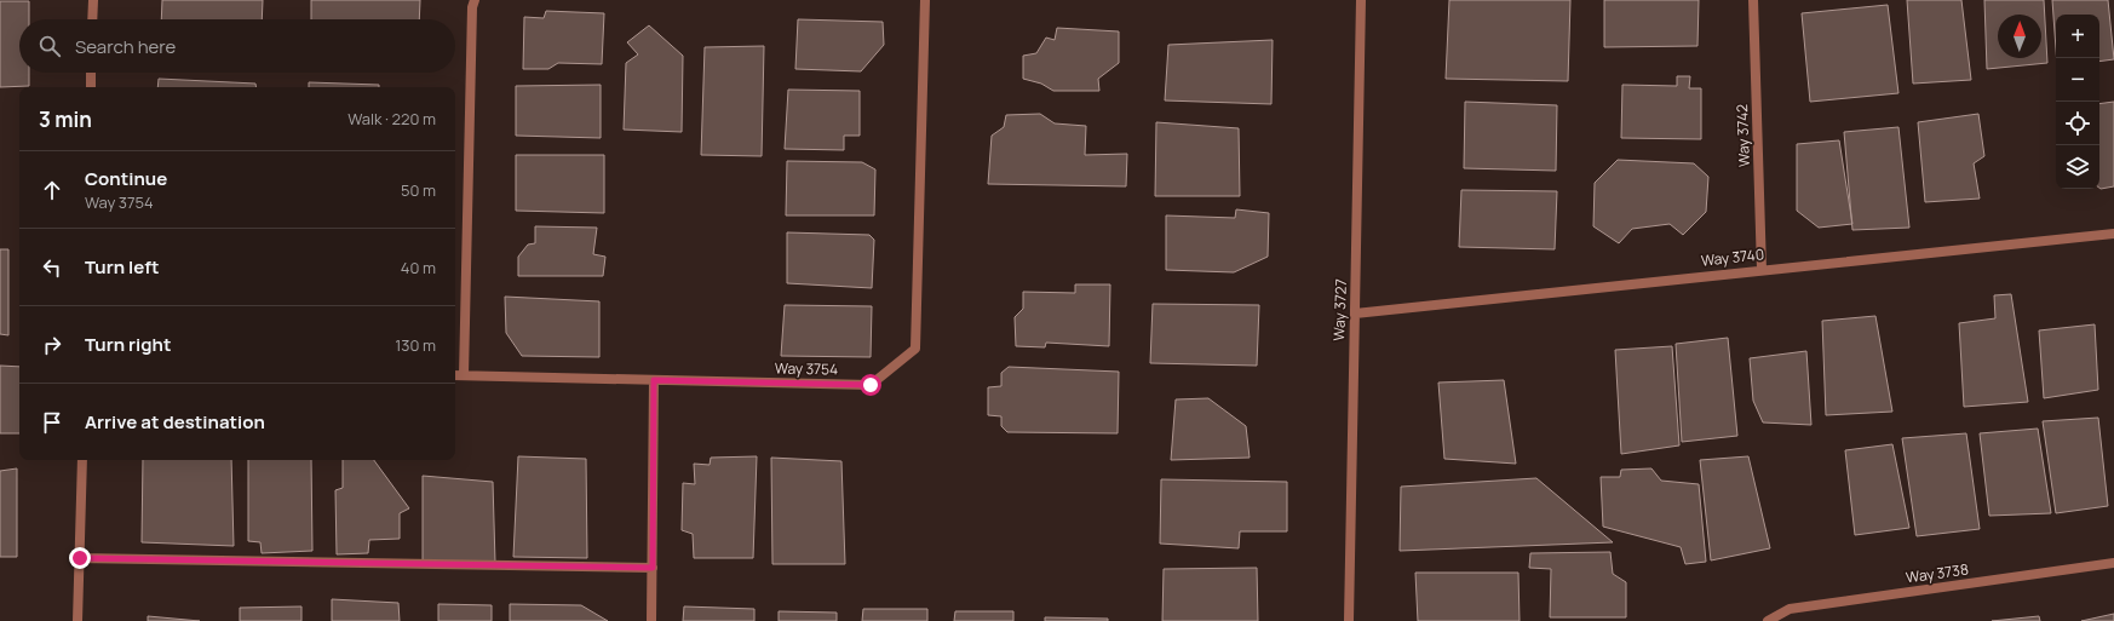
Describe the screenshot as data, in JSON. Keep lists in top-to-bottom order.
{
  "streets": {
    "street": [
      "Way 3742",
      "Way 3740",
      "Way 3727",
      "Way 3754",
      "Way 3738"
    ]
  },
  "crossings": [
    ["Way 3742", "Way 3740"],
    ["Way 3740", "Way 3727"]
  ],
  "north": "top",
  "page": {
    "map_buttons": ["+", "−"],
    "search": "Search here",
    "heading": ["3 min", "Walk · 220 m"],
    "list": [
      ["Continue", "Way 3754", "50 m"],
      ["Turn left", "40 m"],
      ["Turn right", "130 m"],
      "Arrive at destination"
    ]
  }
}
